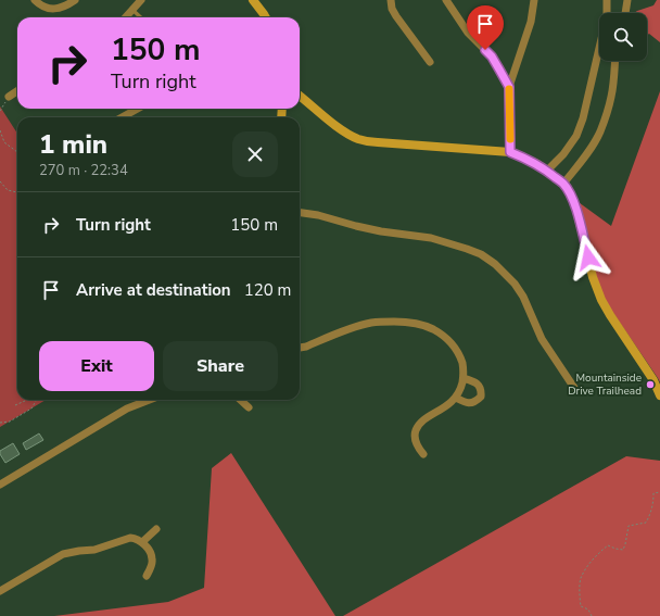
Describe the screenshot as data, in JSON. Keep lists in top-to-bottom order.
{
  "places": ["Mountainside Drive Trailhead"],
  "page": {
    "turn": ["150 m", "Turn right"],
    "heading": ["1 min", "270 m · 22:34"],
    "list": [
      {
        "name": "Turn right",
        "value": "150 m"
      },
      {
        "name": "Arrive at destination",
        "value": "120 m"
      }
    ],
    "buttons": ["Exit", "Share"]
  }
}
